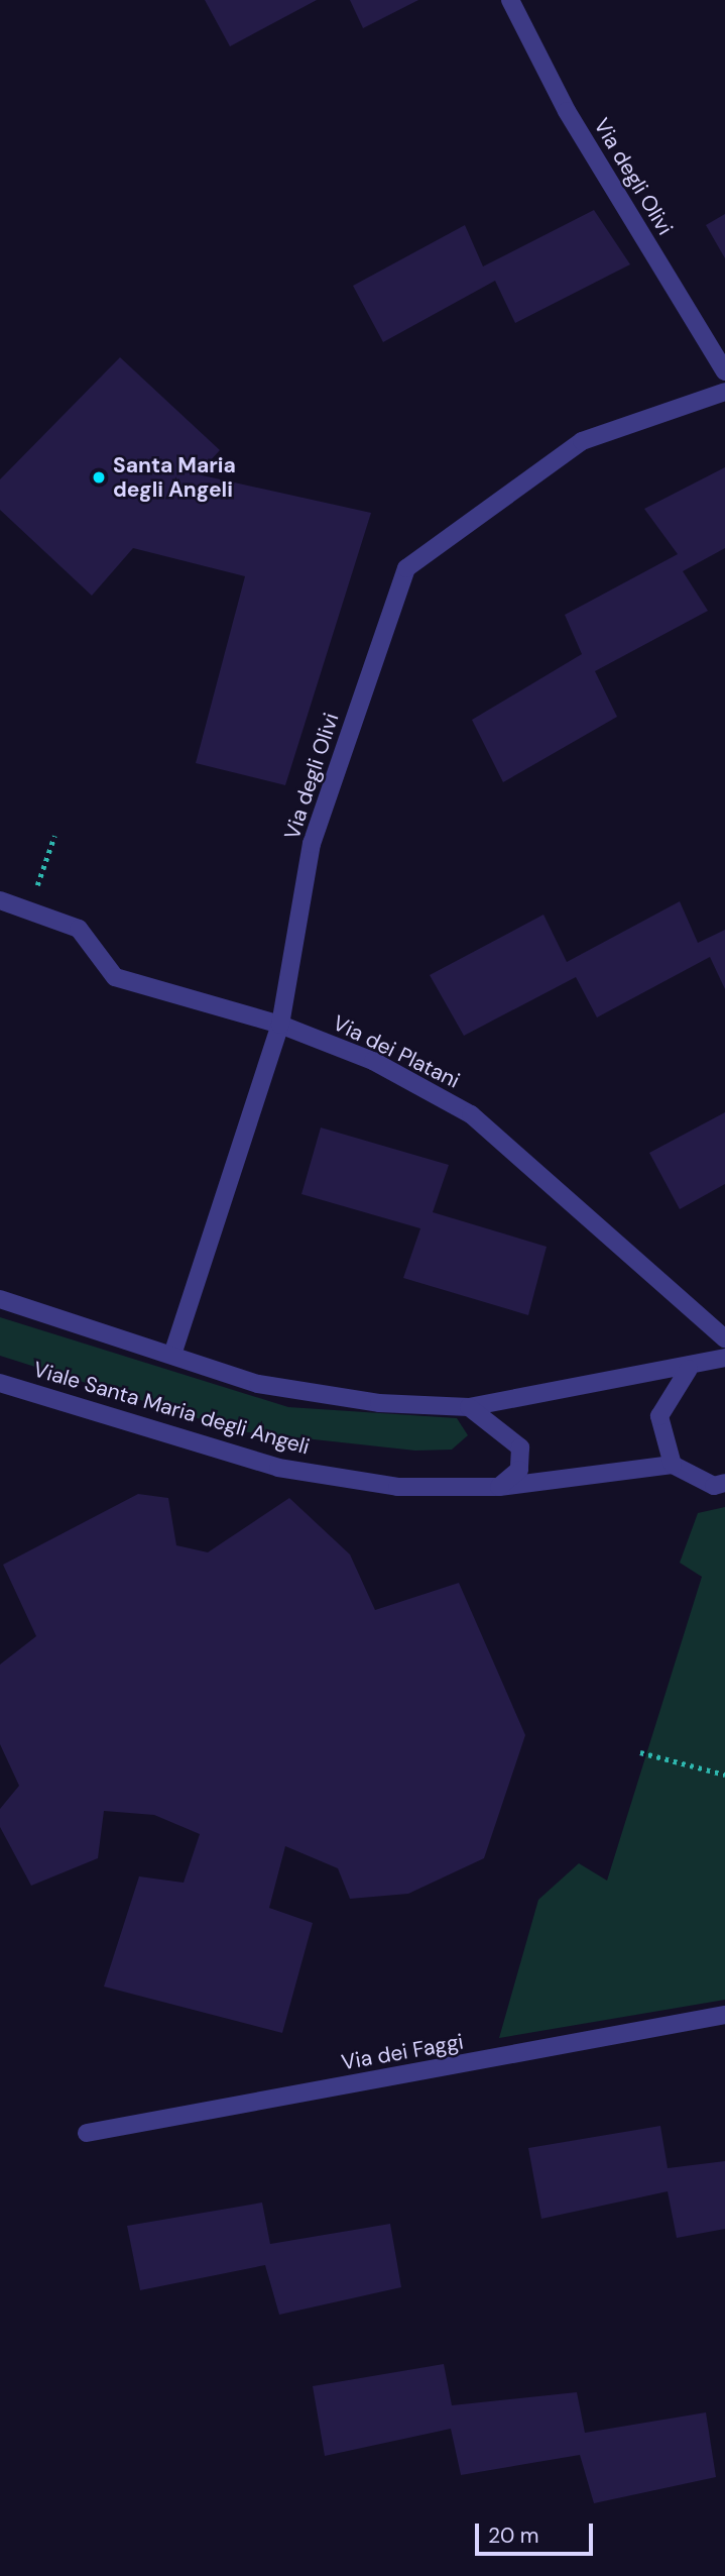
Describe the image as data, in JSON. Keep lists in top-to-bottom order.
{
  "streets": {
    "street": [
      "Via degli Olivi",
      "Via dei Platani",
      "Viale Santa Maria degli Angeli",
      "Via dei Faggi"
    ]
  },
  "crossings": [
    ["Via degli Olivi", "Via dei Platani"]
  ],
  "places": ["Santa Maria degli Angeli"],
  "scale_bar": "20 m"
}
